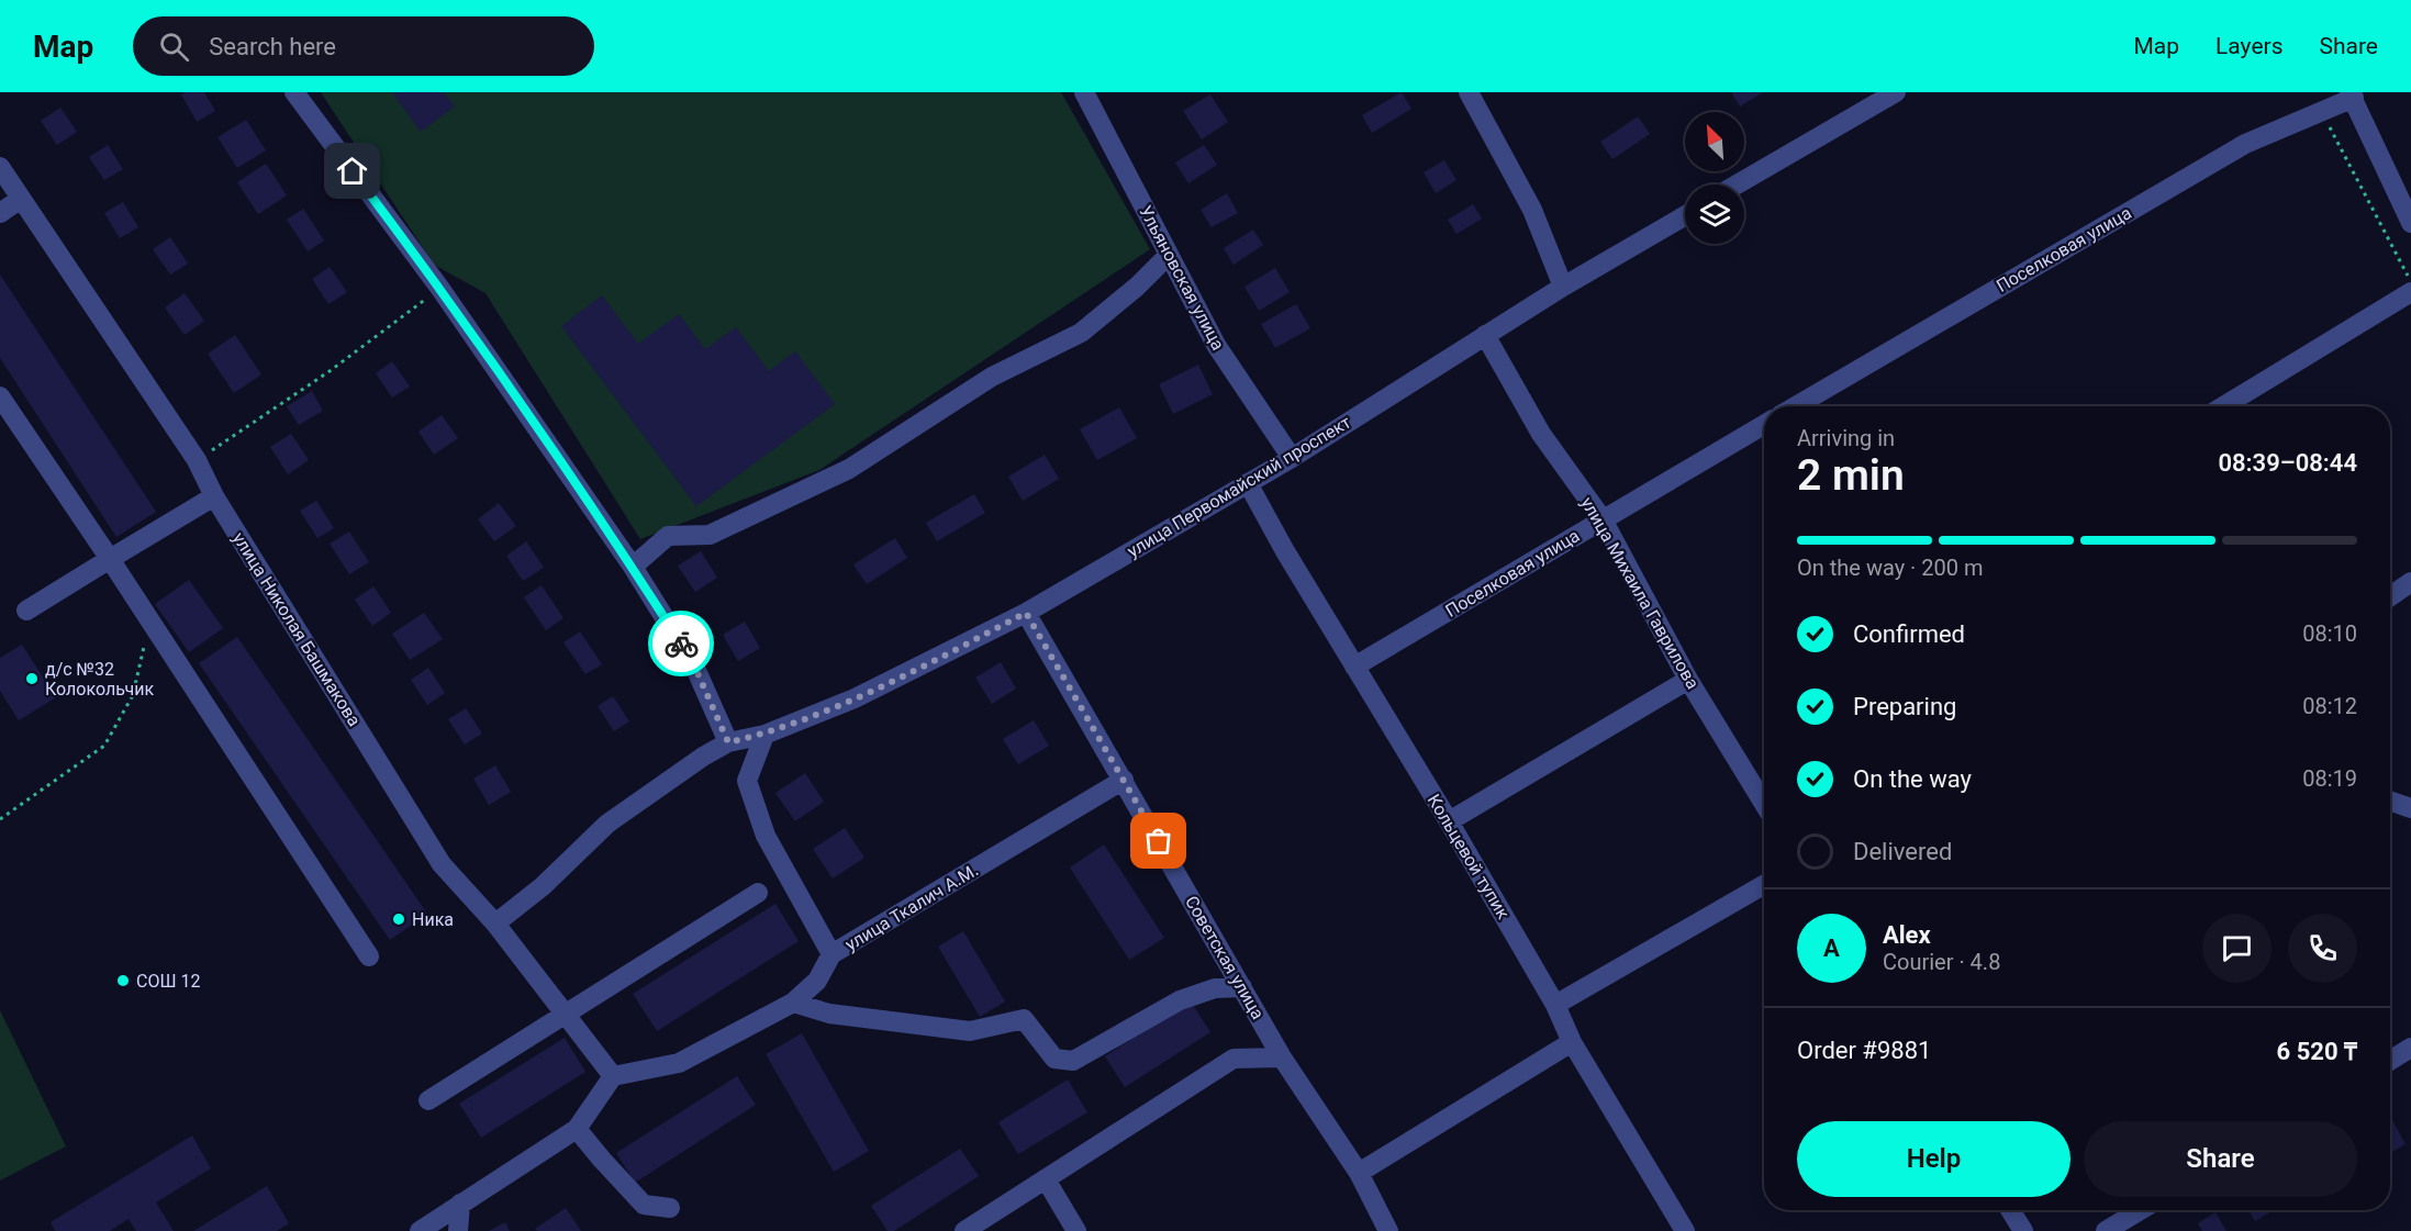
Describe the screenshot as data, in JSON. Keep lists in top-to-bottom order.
{
  "streets": {
    "street": [
      "Поселковая улица",
      "Ульяновская улица",
      "улица Первомайский проспект",
      "улица Михаила Гаврилова",
      "улица Николая Башмакова",
      "Кольцевой тупик",
      "улица Ткалич А.М.",
      "Советская улица"
    ]
  },
  "crossings": [
    ["Поселковая улица", "улица Михаила Гаврилова"],
    ["Поселковая улица", "Кольцевой тупик"],
    ["Ульяновская улица", "улица Первомайский проспект"],
    ["улица Первомайский проспект", "улица Михаила Гаврилова"],
    ["улица Первомайский проспект", "улица Николая Башмакова"],
    ["улица Первомайский проспект", "Кольцевой тупик"],
    ["улица Первомайский проспект", "Советская улица"],
    ["улица Николая Башмакова", "улица Ткалич А.М."],
    ["улица Ткалич А.М.", "Советская улица"]
  ],
  "places": ["д/с №32 Колокольчик", "Ника", "СОШ 12"],
  "north": "top left",
  "page": {
    "header": "Map",
    "search": "Search here",
    "nav": ["Map", "Layers", "Share"],
    "heading": ["2 min", "Arriving in", "08:39–08:44"],
    "panel": [
      "Alex",
      "Courier · 4.8",
      "Order #9881",
      "6 520 ₸"
    ],
    "bar": "On the way · 200 m",
    "list": [
      ["Confirmed", "08:10"],
      ["Preparing", "08:12"],
      ["On the way", "08:19"],
      "Delivered"
    ],
    "round": "A",
    "buttons": ["Help", "Share"]
  }
}
